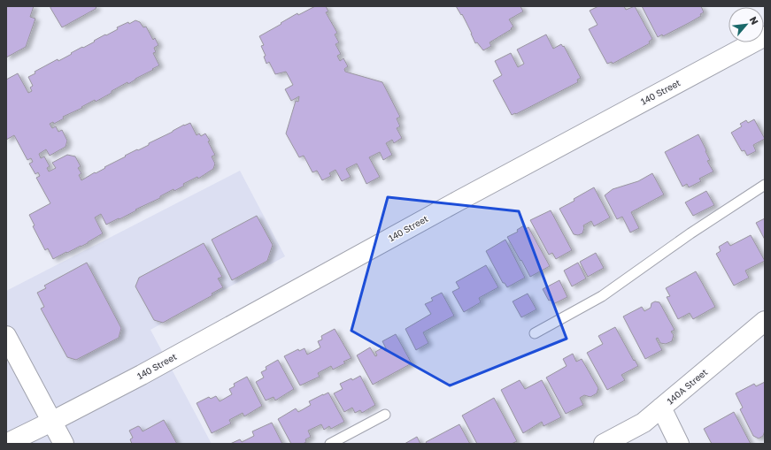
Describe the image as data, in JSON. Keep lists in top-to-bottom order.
{
  "streets": {
    "main road": ["140 Street", "140A Street"]
  },
  "north": "top right"
}
